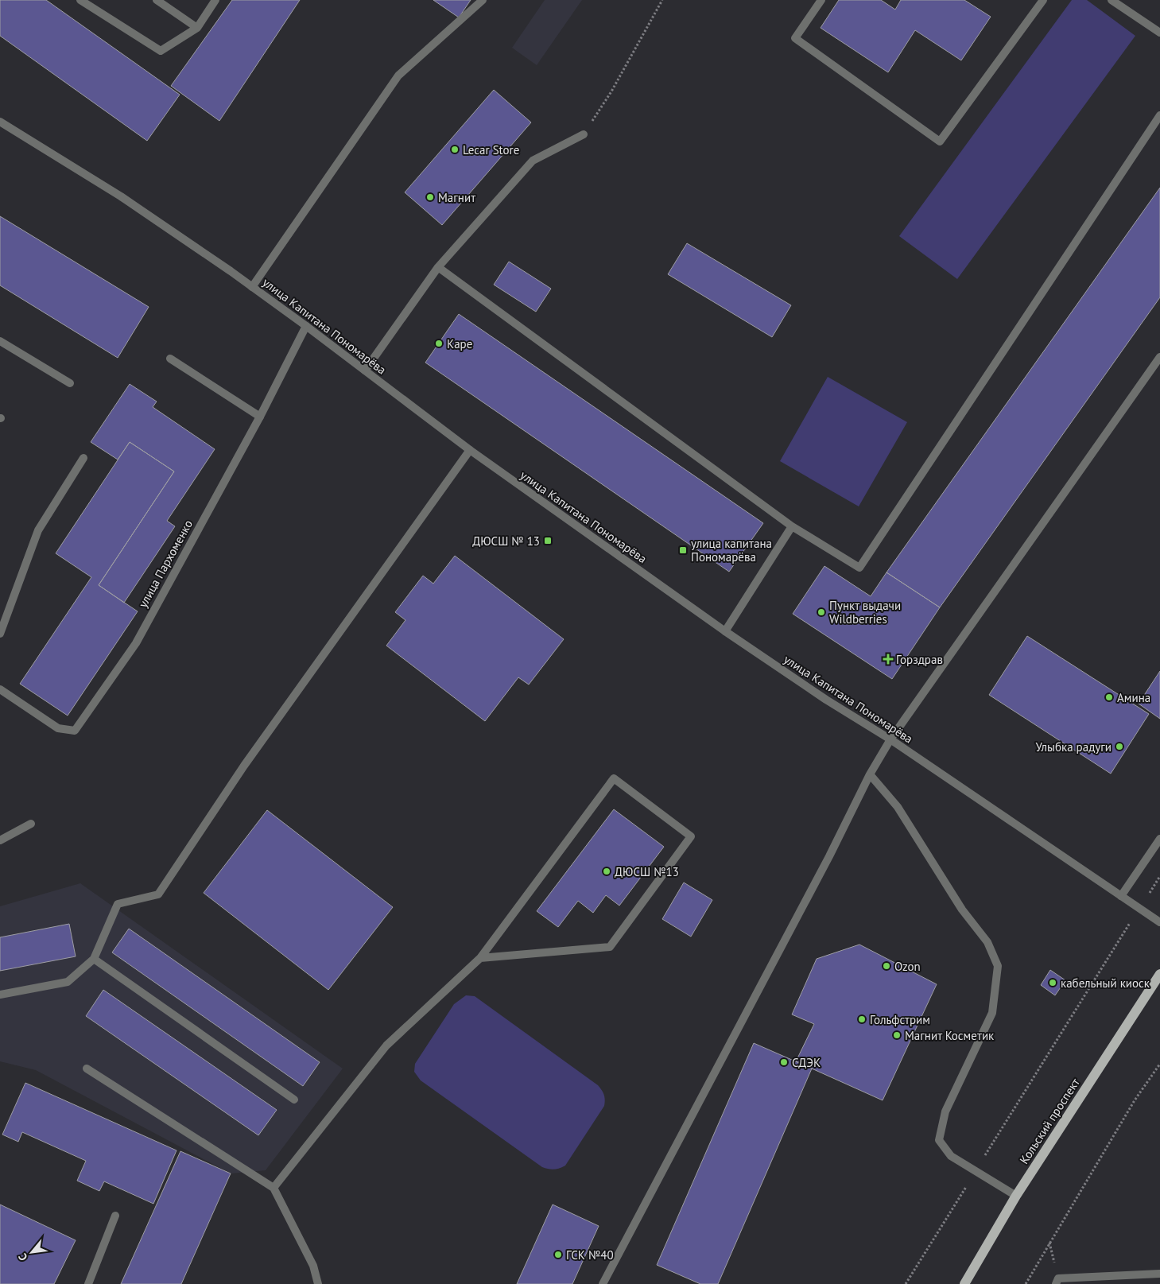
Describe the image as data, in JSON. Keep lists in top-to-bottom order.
{
  "streets": {
    "main road": ["Кольский проспект"],
    "street": ["улица Капитана Пономарёва", "улица Пархоменко"]
  },
  "crossings": [
    ["улица Капитана Пономарёва", "улица Пархоменко"]
  ],
  "places": {
    "other": [
      "Lecar Store",
      "Магнит",
      "Каре",
      "Пункт выдачи Wildberries",
      "Амина",
      "Улыбка радуги",
      "ДЮСШ №13",
      "Ozon",
      "кабельный киоск",
      "Гольфстрим",
      "Магнит Косметик",
      "СДЭК",
      "ГСК №40"
    ],
    "transit": ["ДЮСШ № 13", "улица капитана Пономарёва"],
    "health": ["Горздрав"]
  },
  "north": "bottom left"
}
